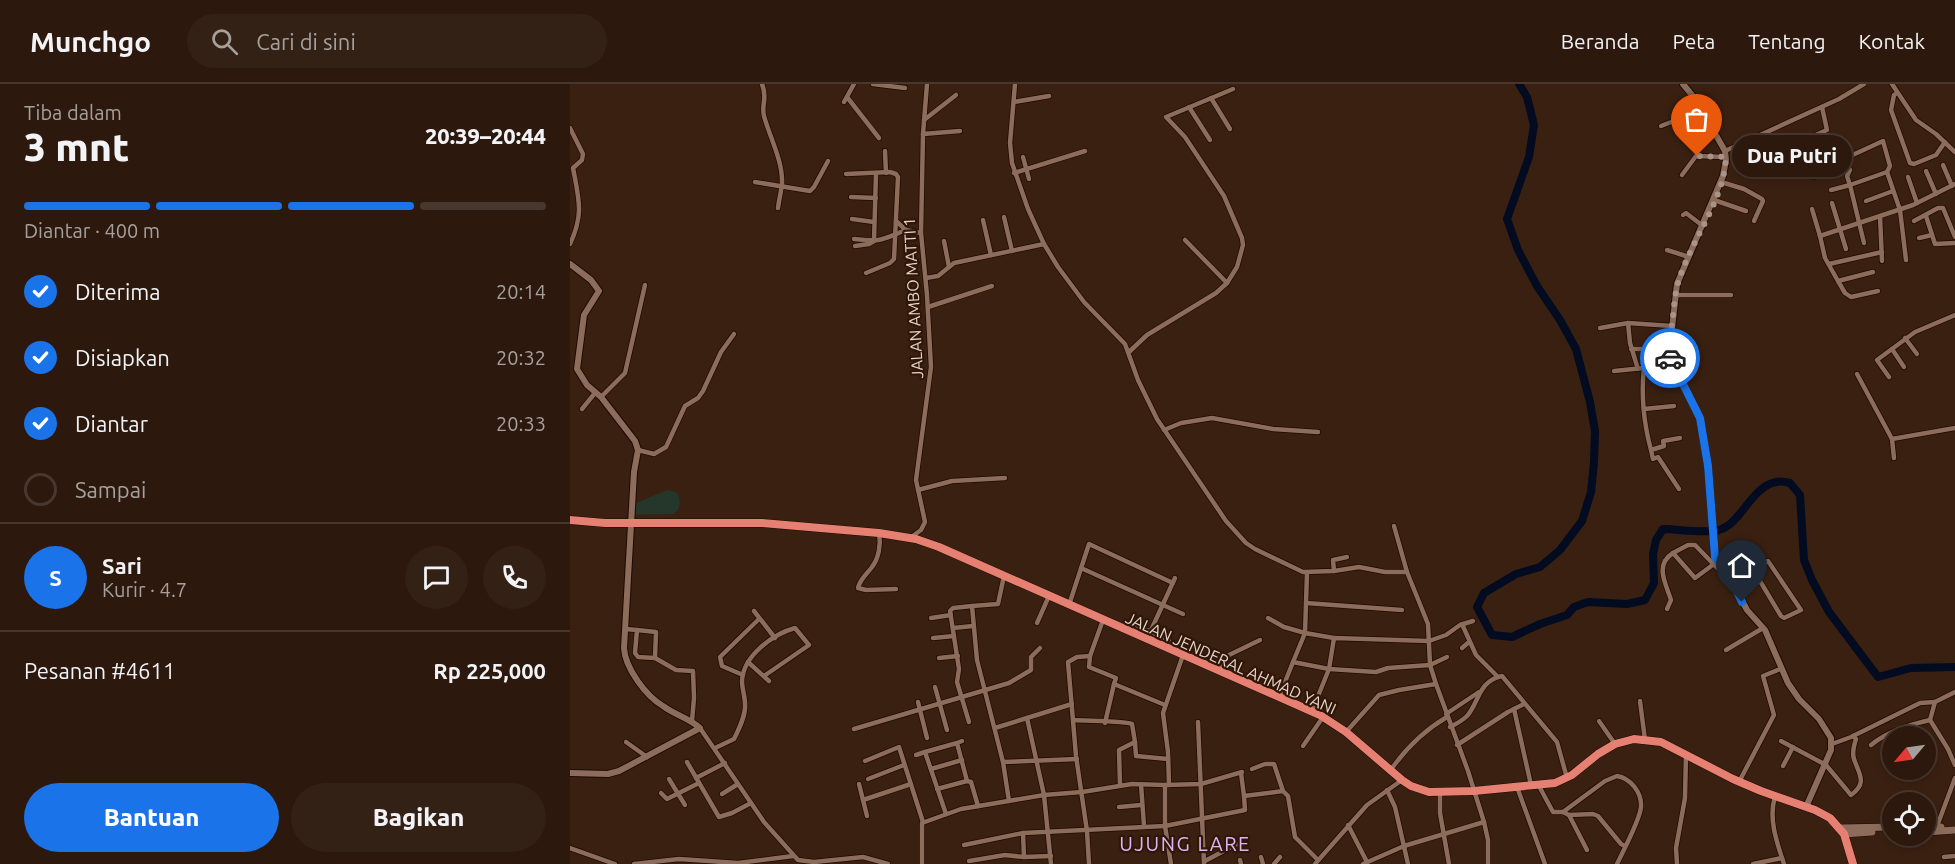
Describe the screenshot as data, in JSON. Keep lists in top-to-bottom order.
{
  "streets": {
    "highway": ["JALAN JENDERAL AHMAD YANI"],
    "street": ["JALAN AMBO MATTI 1"]
  },
  "crossings": [
    ["JALAN AMBO MATTI 1", "JALAN JENDERAL AHMAD YANI"]
  ],
  "districts": ["UJUNG LARE"],
  "places": ["Dua Putri"],
  "north": "bottom left",
  "page": {
    "header": "Munchgo",
    "search": "Cari di sini",
    "nav": [
      "Beranda",
      "Peta",
      "Tentang",
      "Kontak"
    ],
    "heading": ["3 mnt", "Tiba dalam", "20:39–20:44"],
    "panel": [
      "Sari",
      "Kurir · 4.7",
      "Pesanan #4611",
      "Rp 225,000"
    ],
    "bubble": "Dua Putri",
    "bar": "Diantar · 400 m",
    "list": [
      ["Diterima", "20:14"],
      ["Disiapkan", "20:32"],
      ["Diantar", "20:33"],
      "Sampai"
    ],
    "round": "S",
    "buttons": ["Bantuan", "Bagikan"]
  }
}
